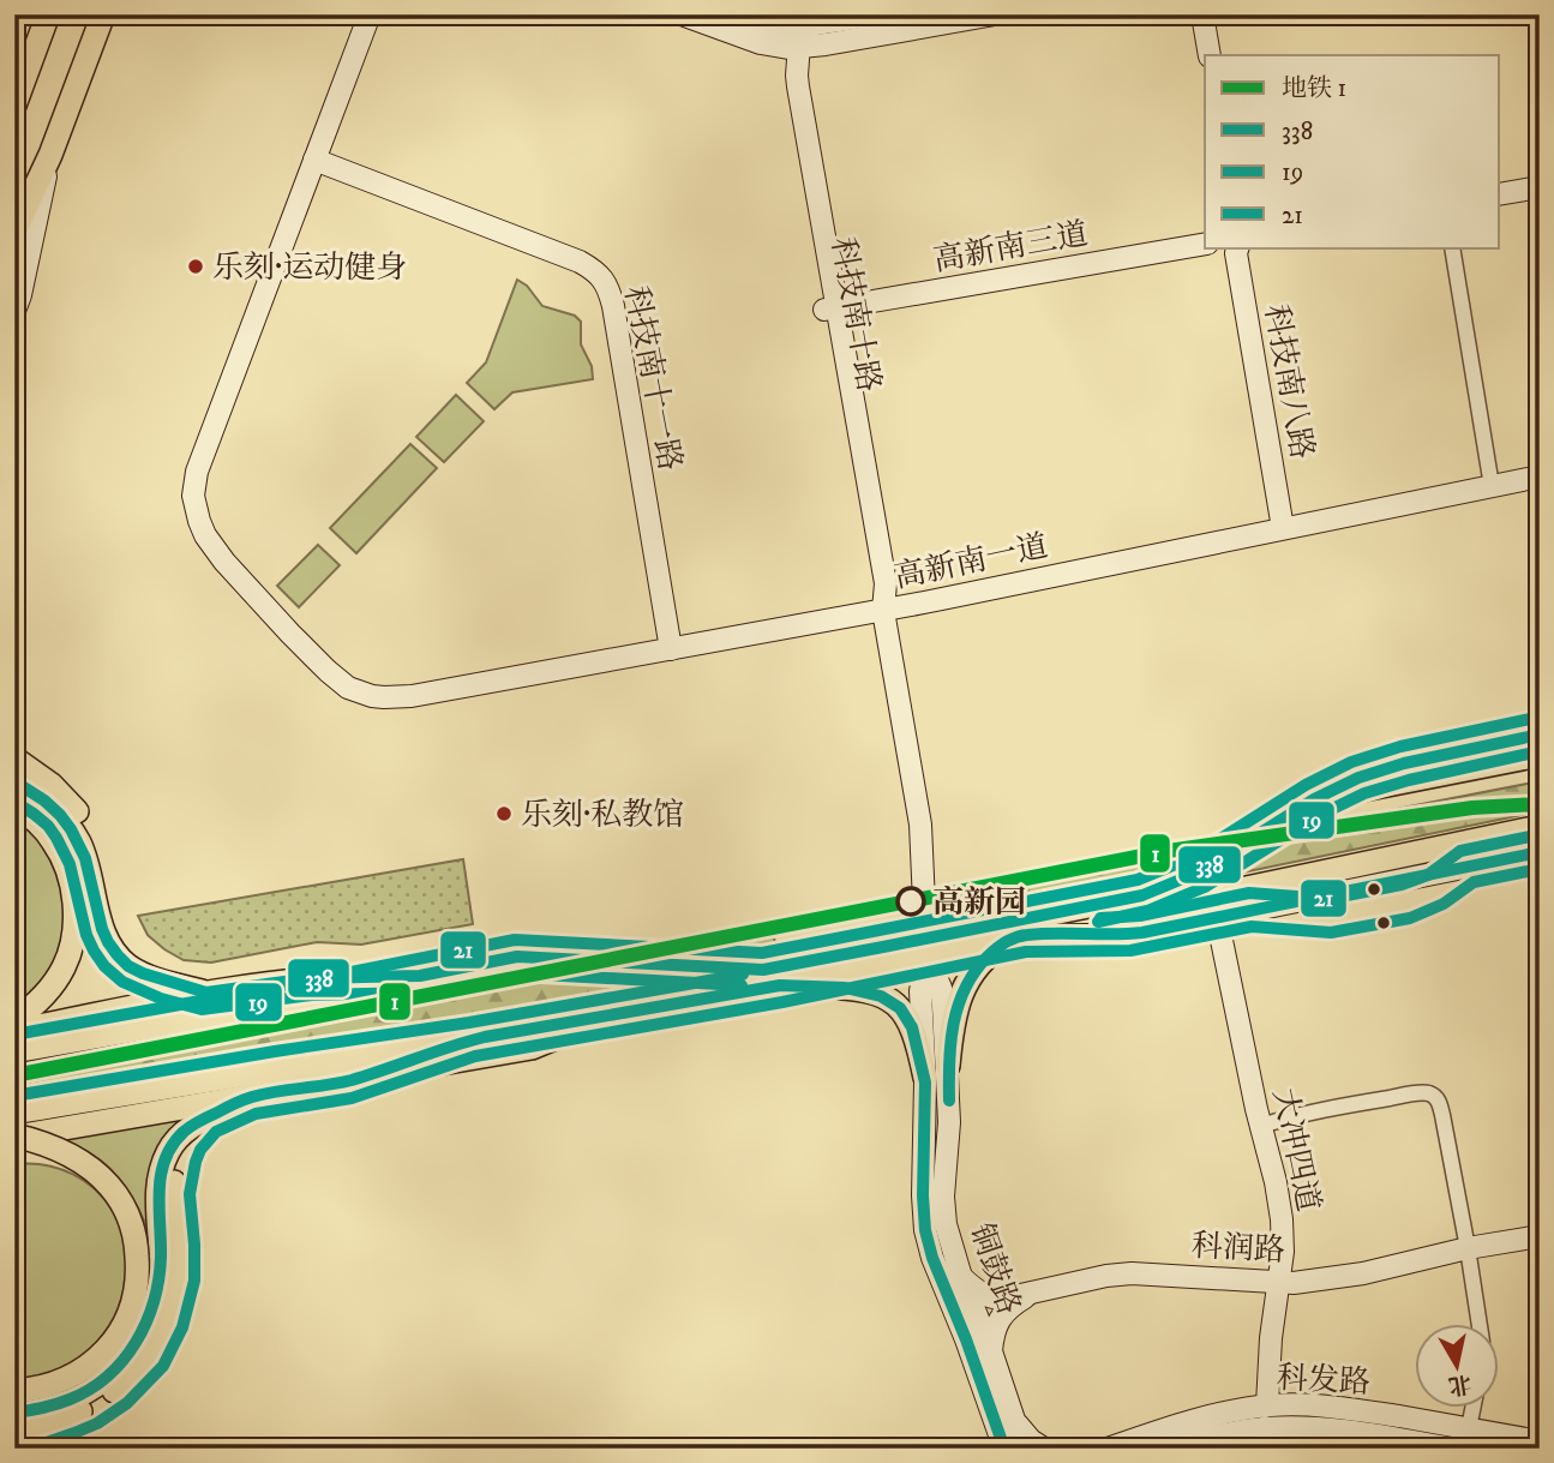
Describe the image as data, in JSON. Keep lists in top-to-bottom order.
{
  "streets": {
    "street": [
      "高新南三道",
      "科技南十路",
      "科技南十一路",
      "科技南八路",
      "高新南一道",
      "大冲四道",
      "科润路",
      "铜鼓路",
      "科发路"
    ]
  },
  "crossings": [
    ["高新南三道", "科技南十路"],
    ["科技南十路", "高新南一道"],
    ["科技南十路", "铜鼓路"],
    ["科技南十一路", "高新南一道"],
    ["科技南八路", "高新南一道"],
    ["大冲四道", "科润路"],
    ["大冲四道", "科发路"],
    ["科润路", "铜鼓路"]
  ],
  "places": ["乐刻·运动健身", "乐刻·私教馆", "高新园"],
  "lines": [
    "transit line 21",
    "transit line 338",
    "transit line 19",
    "metro line 1"
  ],
  "legend": [
    "地铁 1",
    "338",
    "19",
    "21"
  ],
  "north": "bottom"
}
